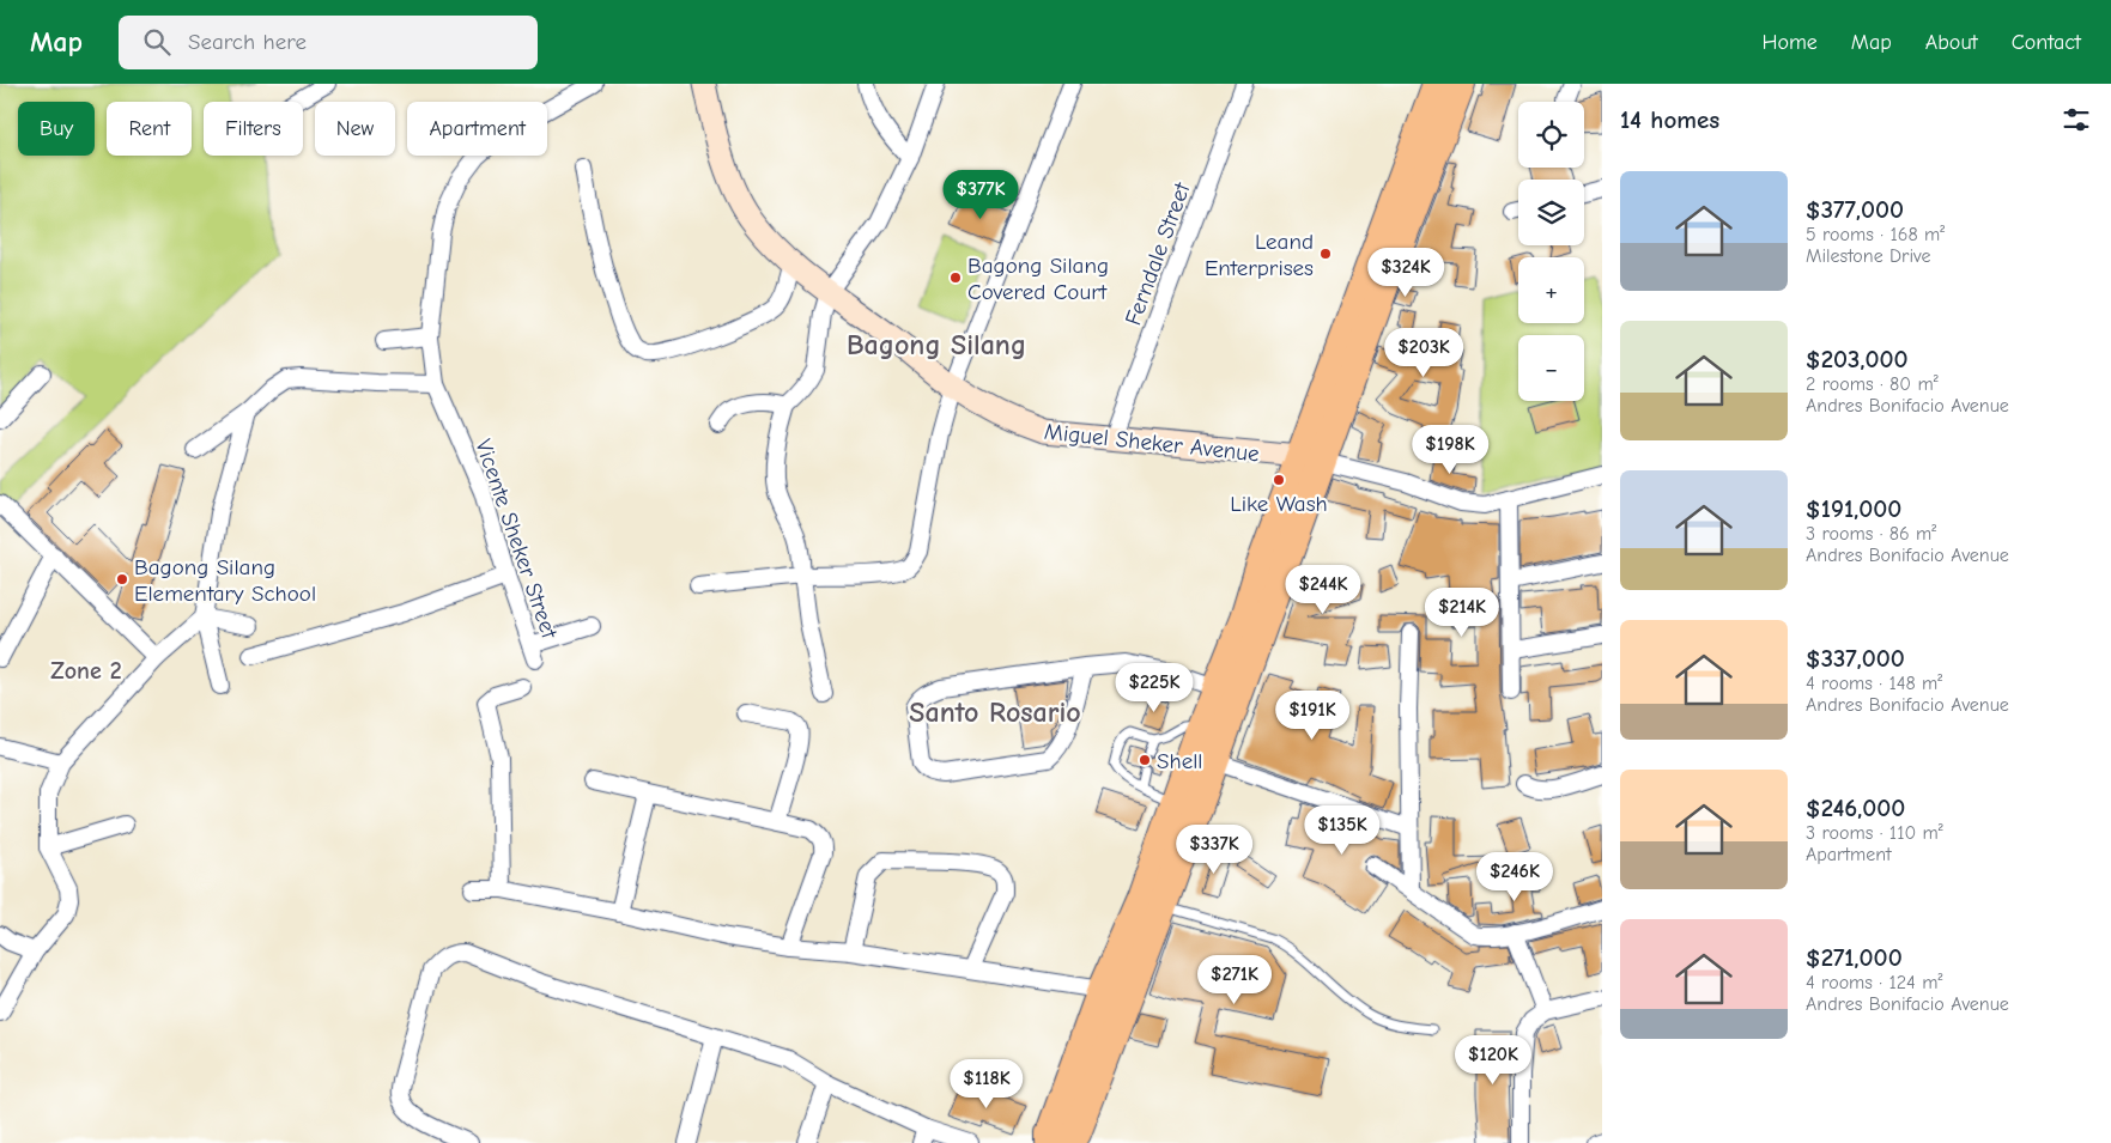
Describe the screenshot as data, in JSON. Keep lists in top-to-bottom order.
{
  "streets": {
    "street": ["Ferndale Street", "Miguel Sheker Avenue", "Vicente Sheker Street"]
  },
  "crossings": [
    ["Ferndale Street", "Miguel Sheker Avenue"]
  ],
  "districts": ["Bagong Silang", "Zone 2", "Santo Rosario"],
  "places": [
    "Leand Enterprises",
    "Bagong Silang Covered Court",
    "Like Wash",
    "Bagong Silang Elementary School",
    "Shell"
  ],
  "page": {
    "header": "Map",
    "search": "Search here",
    "nav": [
      "Home",
      "Map",
      "About",
      "Contact"
    ],
    "heading": "14 homes",
    "map_buttons": ["+", "−"],
    "chip": [
      "Buy",
      "Rent",
      "Filters",
      "New",
      "Apartment"
    ],
    "list": [
      {
        "name": "$377,000",
        "note": "5 rooms · 168 m² · Milestone Drive"
      },
      {
        "name": "$203,000",
        "note": "2 rooms · 80 m² · Andres Bonifacio Avenue"
      },
      {
        "name": "$191,000",
        "note": "3 rooms · 86 m² · Andres Bonifacio Avenue"
      },
      {
        "name": "$337,000",
        "note": "4 rooms · 148 m² · Andres Bonifacio Avenue"
      },
      {
        "name": "$246,000",
        "note": "3 rooms · 110 m² · Apartment"
      },
      {
        "name": "$271,000",
        "note": "4 rooms · 124 m² · Andres Bonifacio Avenue"
      }
    ],
    "price": [
      "$377K",
      "$324K",
      "$203K",
      "$198K",
      "$244K",
      "$214K",
      "$225K",
      "$191K",
      "$135K",
      "$337K",
      "$246K",
      "$271K",
      "$120K",
      "$118K"
    ]
  }
}
